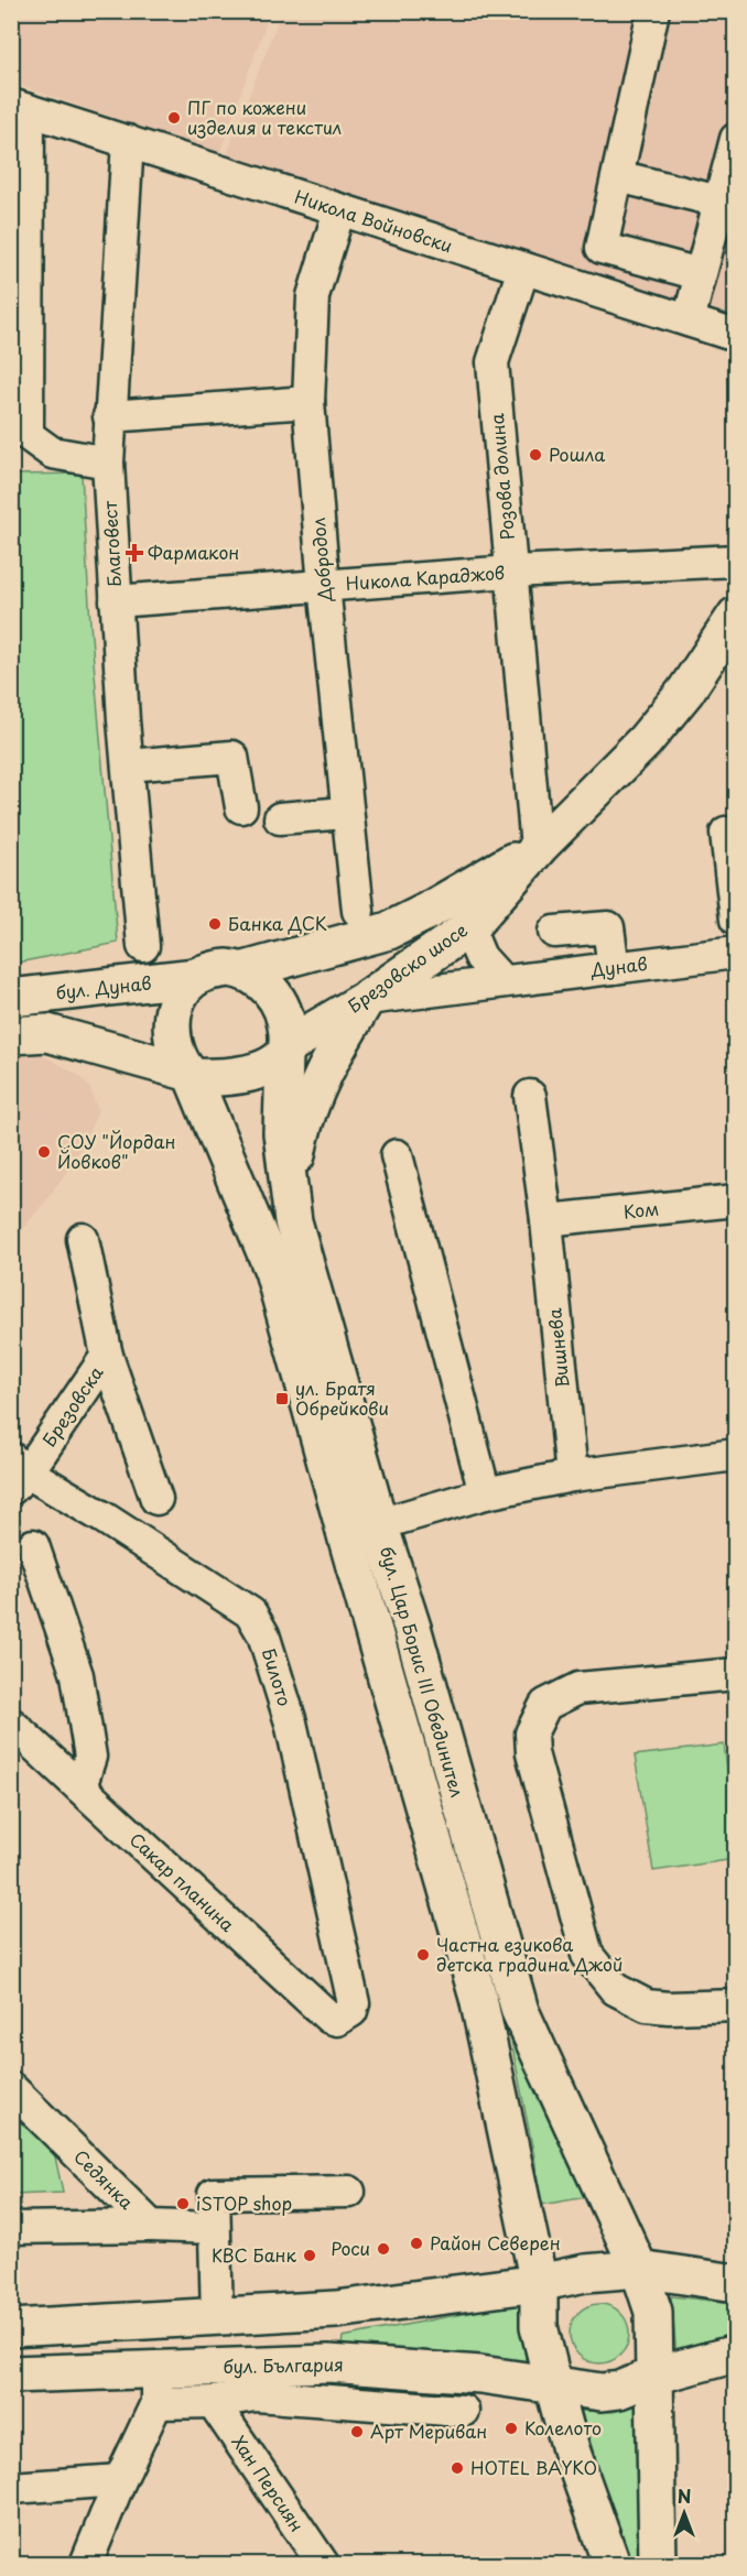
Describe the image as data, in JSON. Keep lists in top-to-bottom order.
{
  "streets": {
    "main road": [
      "Брезовско шосе",
      "бул. Дунав",
      "бул. Цар Борис III Обединител",
      "бул. България"
    ],
    "street": [
      "Никола Войновски",
      "Розова долина",
      "Благовест",
      "Добродол",
      "Никола Караджов",
      "Дунав",
      "Ком",
      "Вишнева",
      "Брезовска",
      "Билото",
      "Сакар планина",
      "Седянка",
      "Хан Персиян"
    ]
  },
  "crossings": [
    ["Никола Войновски", "Розова долина"],
    ["Никола Войновски", "Благовест"],
    ["Никола Войновски", "Добродол"],
    ["Розова долина", "Никола Караджов"],
    ["Розова долина", "Брезовско шосе"],
    ["Благовест", "Никола Караджов"],
    ["Добродол", "Никола Караджов"],
    ["Дунав", "Брезовско шосе"],
    ["Брезовско шосе", "бул. Дунав"],
    ["Брезовско шосе", "бул. Цар Борис III Обединител"],
    ["бул. Дунав", "бул. Цар Борис III Обединител"],
    ["Ком", "Вишнева"],
    ["Брезовска", "Билото"],
    ["бул. Цар Борис III Обединител", "бул. България"],
    ["Билото", "Сакар планина"]
  ],
  "places": {
    "other": [
      "ПГ по кожени изделия и текстил",
      "Рошла",
      "Банка ДСК",
      "СОУ \"Йордан Йовков\"",
      "Частна езикова детска градина Джой",
      "iSTOP shop",
      "Район Северен",
      "Роси",
      "КВС Банк",
      "Колелото",
      "Арт Мериван",
      "HOTEL BAYKO"
    ],
    "health": ["Фармакон"],
    "transit": ["ул. Братя Обрейкови"]
  },
  "north": "top"
}
